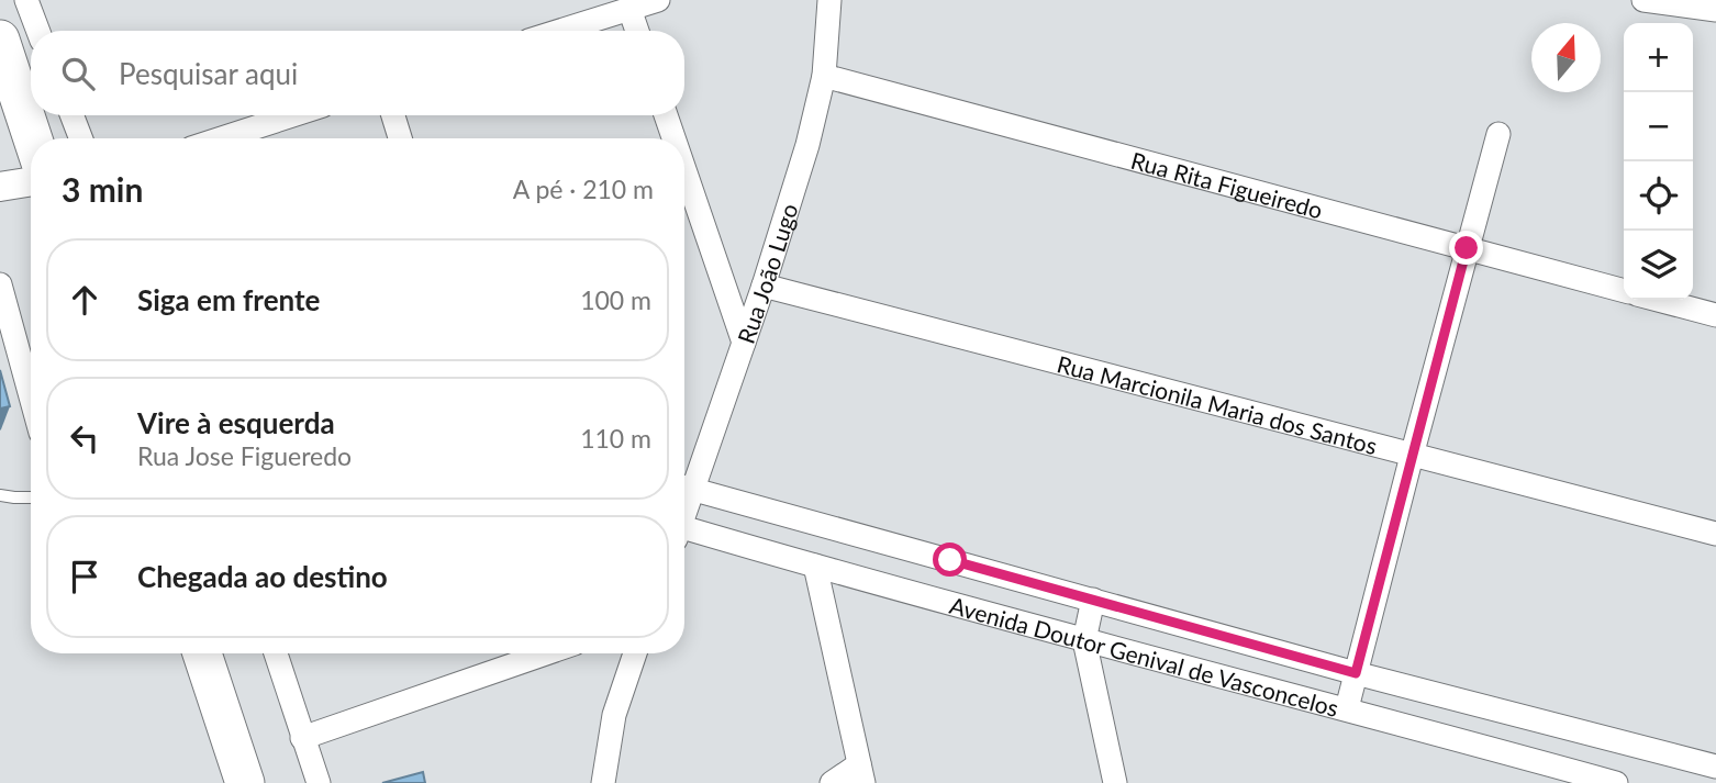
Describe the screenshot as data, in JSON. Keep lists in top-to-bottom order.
{
  "streets": {
    "street": [
      "Rua Rita Figueiredo",
      "Rua João Lugo",
      "Rua Marcionila Maria dos Santos",
      "Avenida Doutor Genival de Vasconcelos"
    ]
  },
  "crossings": [
    ["Rua Rita Figueiredo", "Rua João Lugo"],
    ["Rua João Lugo", "Rua Marcionila Maria dos Santos"]
  ],
  "north": "top",
  "page": {
    "map_buttons": ["+", "−"],
    "search": "Pesquisar aqui",
    "heading": ["3 min", "A pé · 210 m"],
    "list": [
      ["Siga em frente", "100 m"],
      ["Vire à esquerda", "Rua Jose Figueredo", "110 m"],
      "Chegada ao destino"
    ]
  }
}
